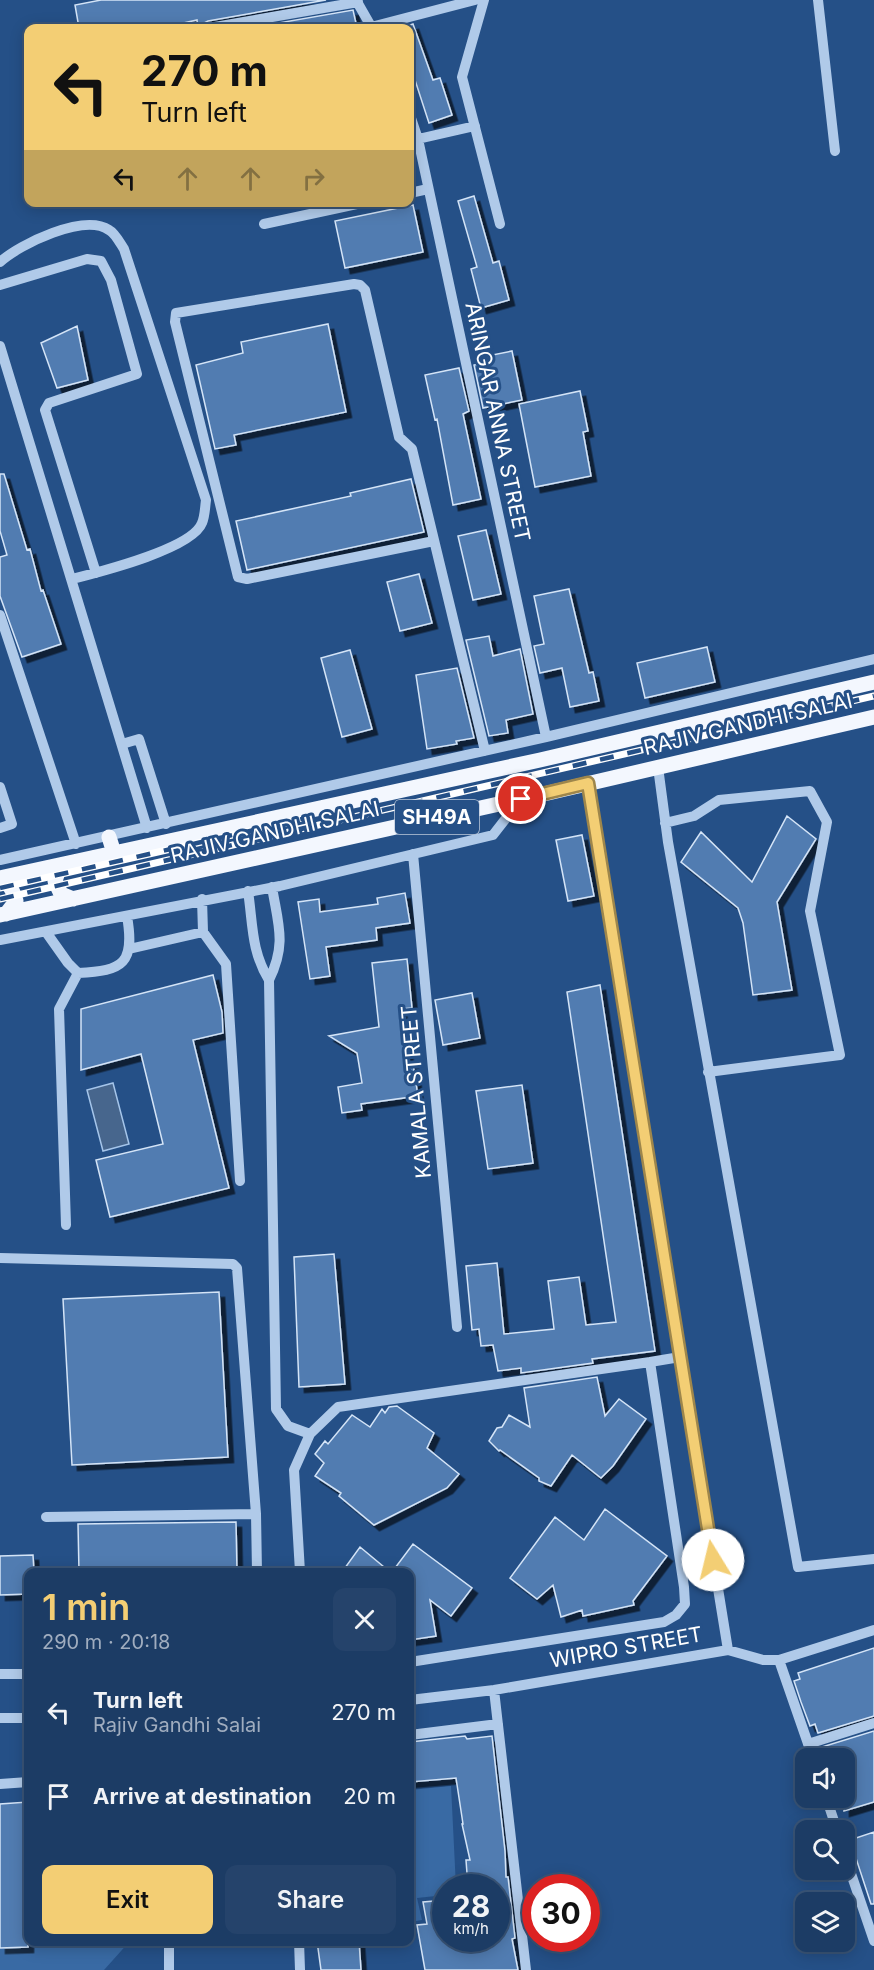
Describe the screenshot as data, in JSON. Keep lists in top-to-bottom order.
{
  "streets": {
    "main road": ["RAJIV GANDHI SALAI", "SH49A"],
    "street": ["ARINGAR ANNA STREET", "KAMALA STREET", "WIPRO STREET"]
  },
  "crossings": [
    ["RAJIV GANDHI SALAI", "WIPRO STREET"]
  ],
  "page": {
    "turn": ["270 m", "Turn left"],
    "heading": ["1 min", "290 m · 20:18"],
    "list": [
      {
        "name": "Turn left",
        "note": "Rajiv Gandhi Salai",
        "value": "270 m"
      },
      {
        "name": "Arrive at destination",
        "value": "20 m"
      }
    ],
    "buttons": ["Exit", "Share"],
    "speed": "28 km/h",
    "limit": "30"
  }
}
